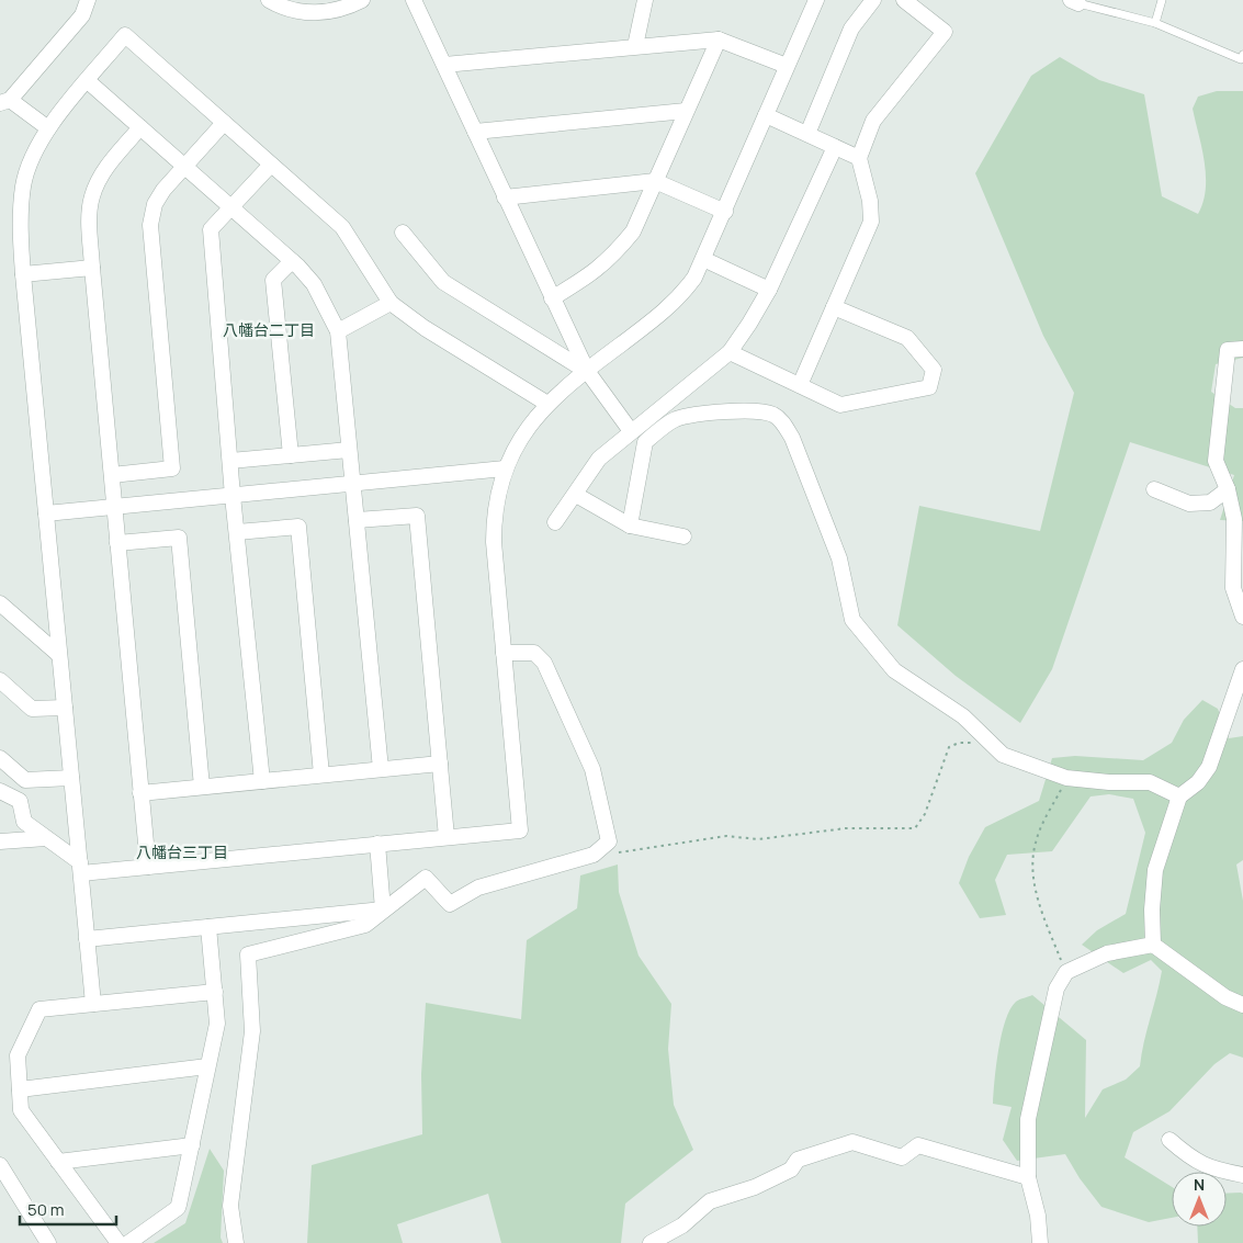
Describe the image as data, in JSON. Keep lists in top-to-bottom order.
{
  "districts": ["八幡台二丁目", "八幡台三丁目"],
  "scale_bar": "50 m",
  "north": "top"
}
